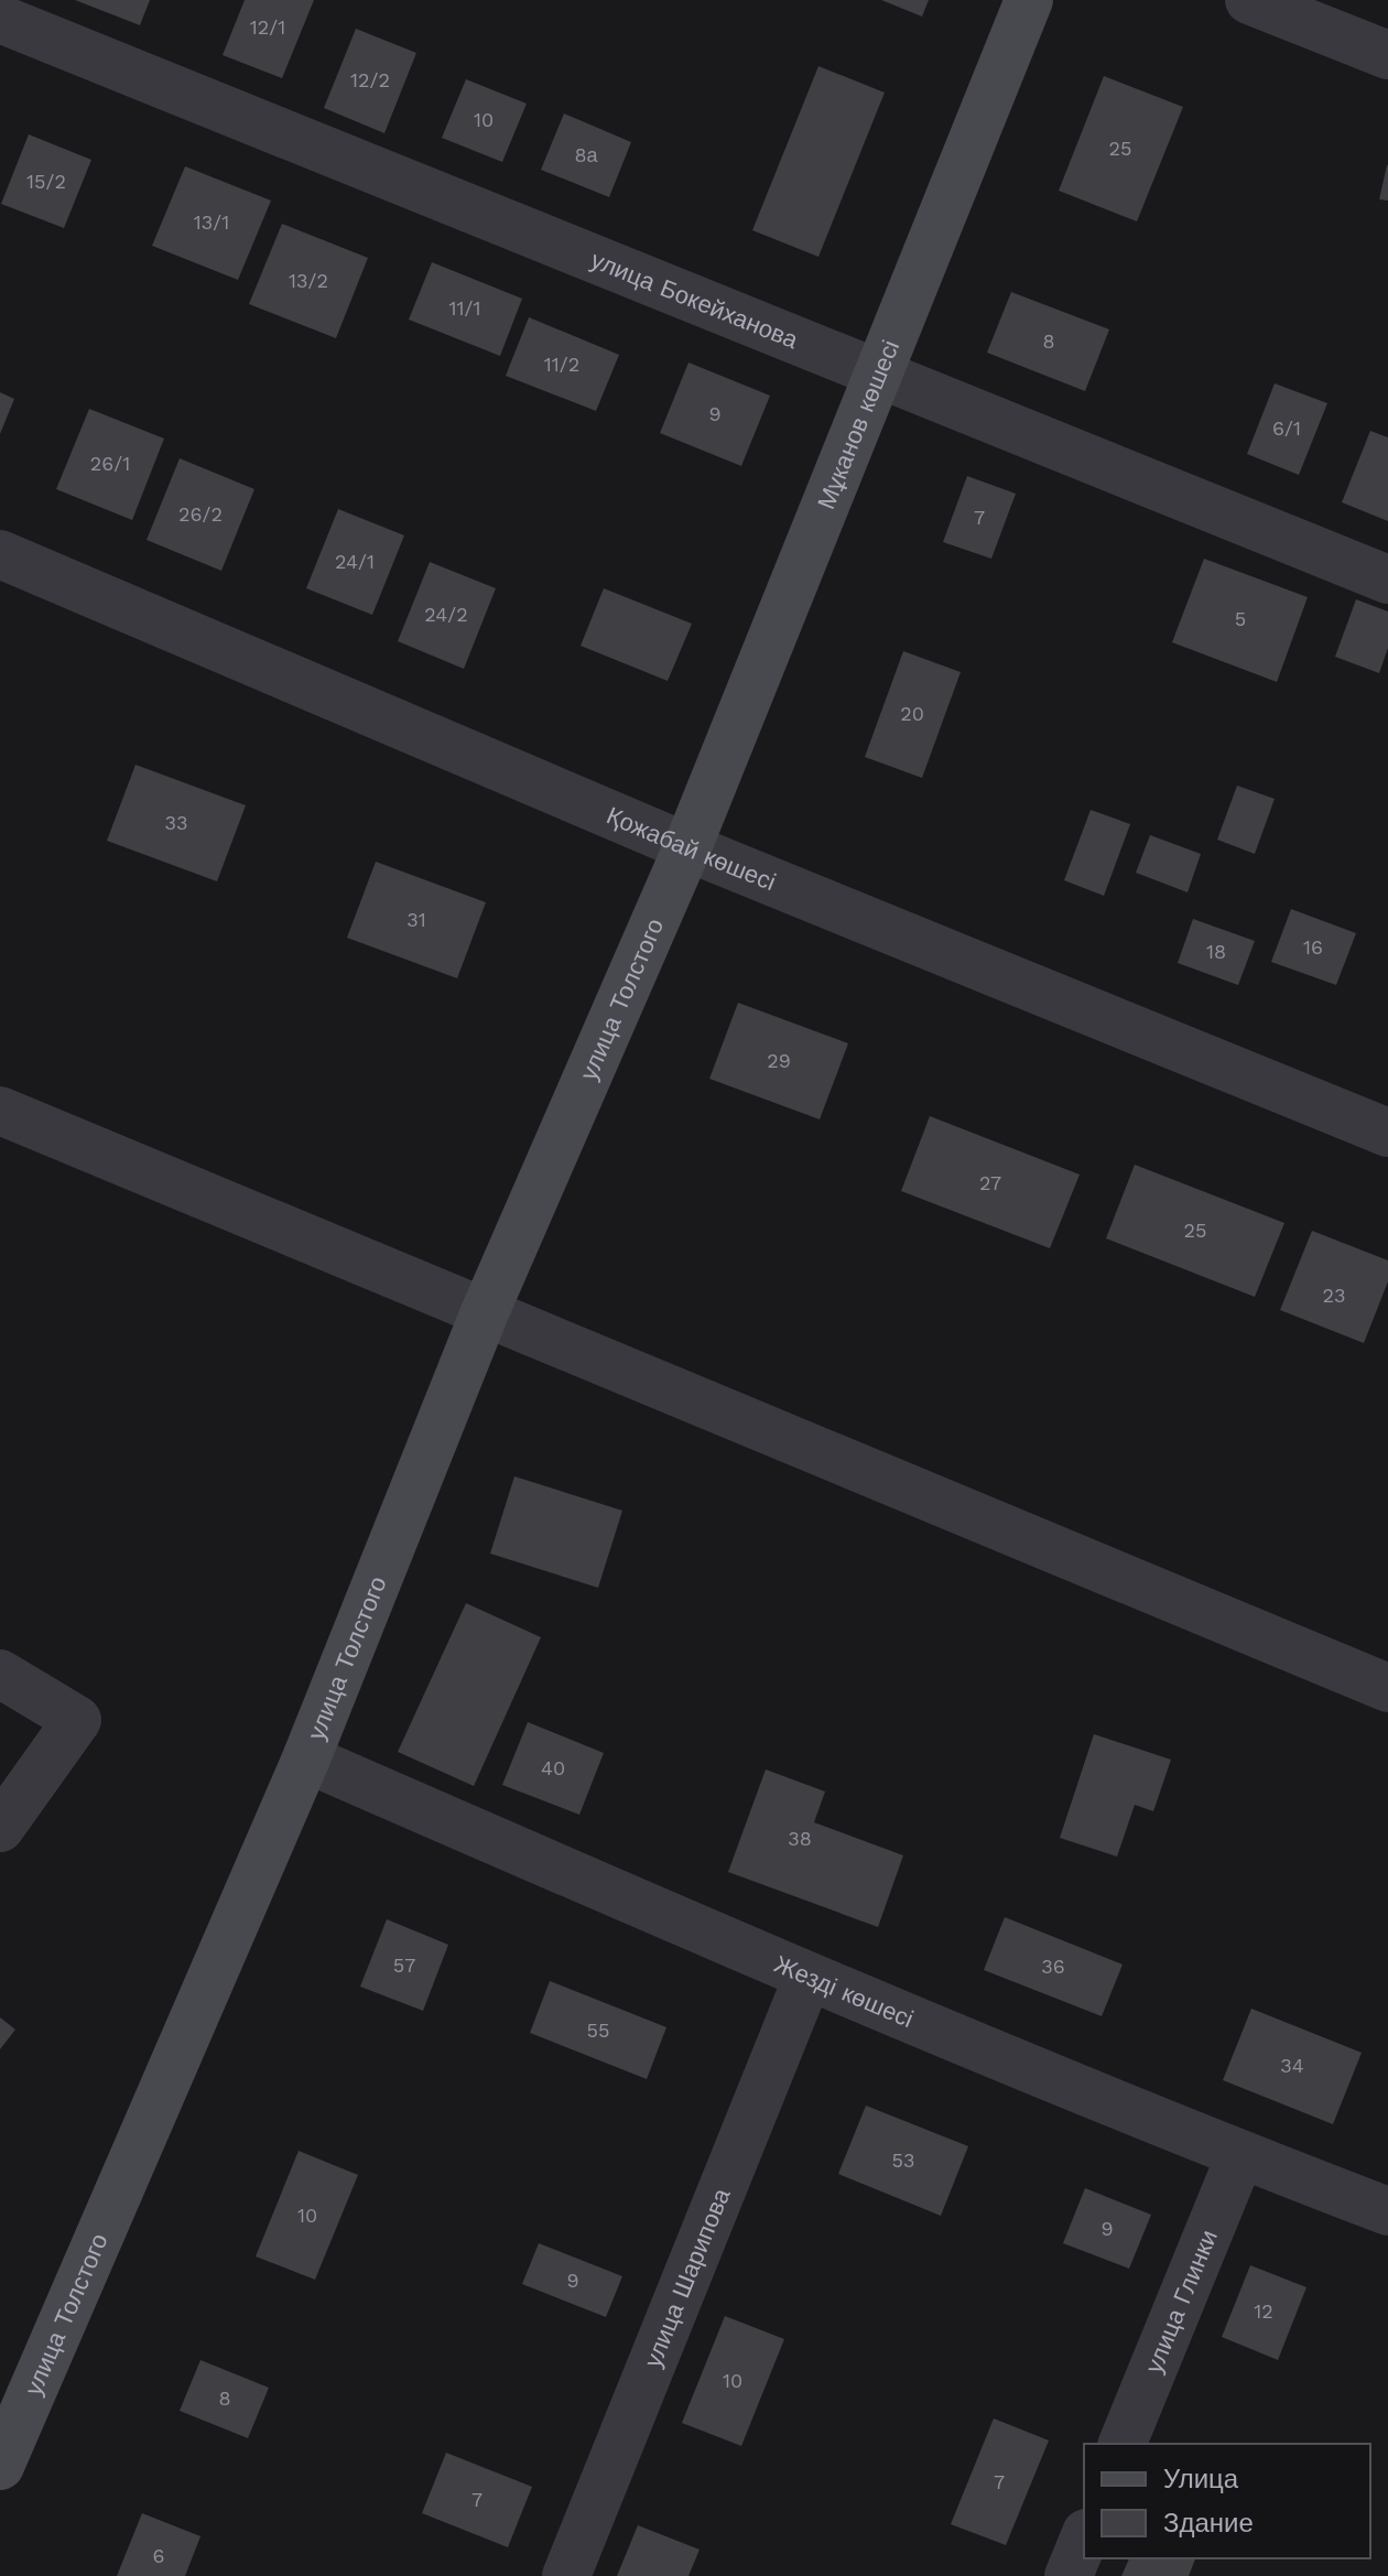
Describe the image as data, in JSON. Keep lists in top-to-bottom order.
{
  "streets": {
    "street": [
      "улица Бокейханова",
      "Мұканов көшесі",
      "Қожабай көшесі",
      "улица Толстого",
      "Жезді көшесі",
      "улица Шарипова",
      "улица Глинки"
    ]
  },
  "crossings": [
    ["улица Бокейханова", "Мұканов көшесі"],
    ["Мұканов көшесі", "Қожабай көшесі"],
    ["Мұканов көшесі", "улица Толстого"],
    ["Қожабай көшесі", "улица Толстого"],
    ["улица Толстого", "Жезді көшесі"],
    ["Жезді көшесі", "улица Шарипова"],
    ["Жезді көшесі", "улица Глинки"]
  ],
  "house_numbers": [
    "12/1",
    "12/2",
    "10",
    "25",
    "8а",
    "15/2",
    "13/1",
    "13/2",
    "11/1",
    "8",
    "11/2",
    "9",
    "6/1",
    "26/1",
    "26/2",
    "7",
    "24/1",
    "24/2",
    "5",
    "20",
    "33",
    "31",
    "16",
    "18",
    "29",
    "27",
    "25",
    "23",
    "40",
    "38",
    "57",
    "36",
    "55",
    "34",
    "53",
    "10",
    "9",
    "9",
    "12",
    "10",
    "8",
    "7",
    "7",
    "6"
  ],
  "legend": ["Улица", "Здание"]
}
